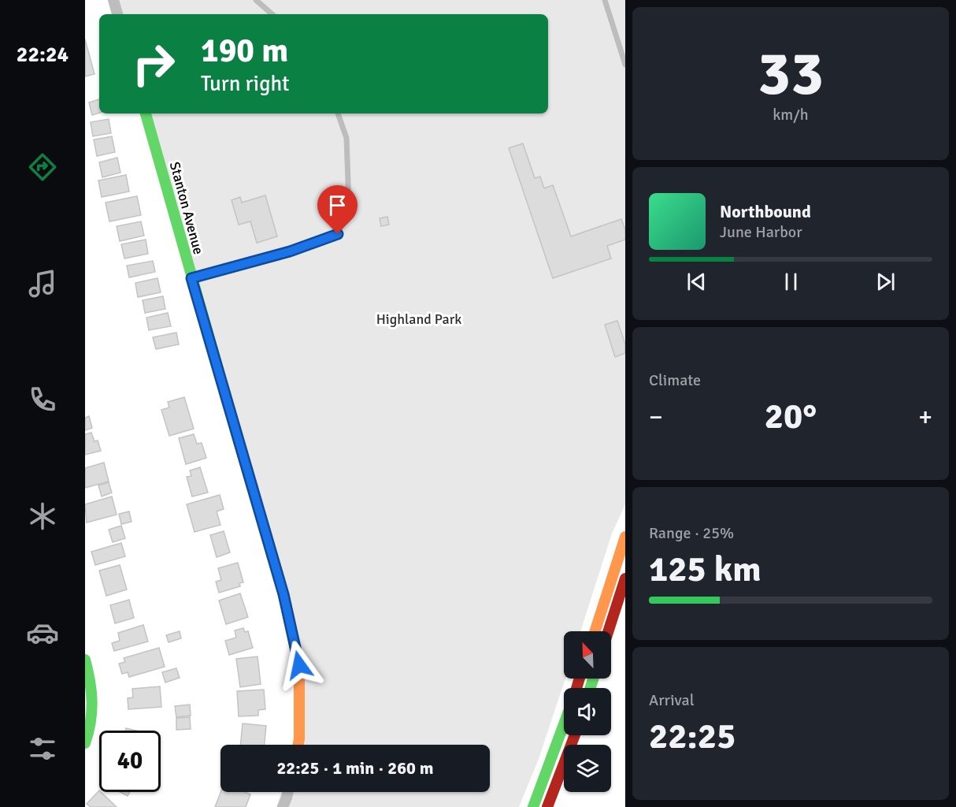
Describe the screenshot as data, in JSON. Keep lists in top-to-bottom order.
{
  "streets": {
    "street": ["Stanton Avenue"]
  },
  "parks": ["Highland Park"],
  "north": "top left",
  "page": {
    "tabs": "22:24",
    "tile": [
      ["33", "km/h"],
      "Climate",
      ["Range · 25%", "125 km"],
      ["Arrival", "22:25"]
    ],
    "turn": ["190 m", "Turn right"],
    "song": ["Northbound", "June Harbor"],
    "heat": ["−", "20°", "+"],
    "limit": "40",
    "trip": "22:25 · 1 min · 260 m"
  }
}
